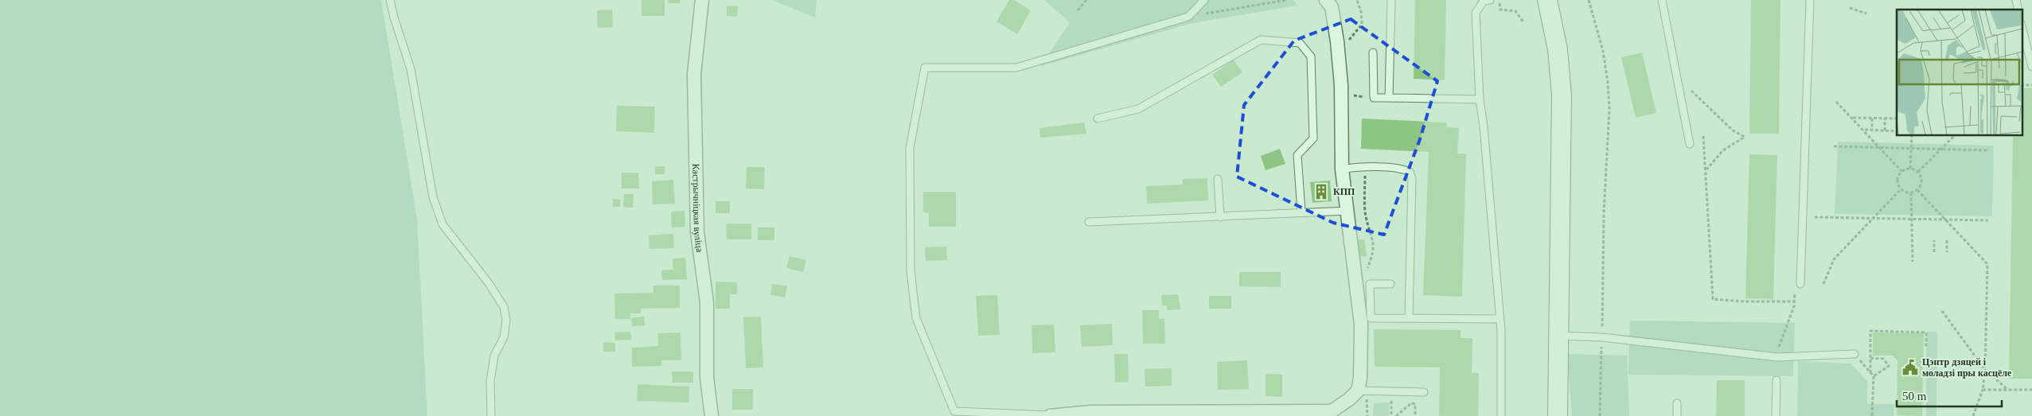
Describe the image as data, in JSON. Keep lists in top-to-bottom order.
{
  "streets": {
    "street": ["Кастрычніцкая вуліца"]
  },
  "places": {
    "building": ["КПП"],
    "public building": ["Цэнтр дзяцей і моладзі пры касцёле"]
  },
  "scale_bar": "50 m"
}
